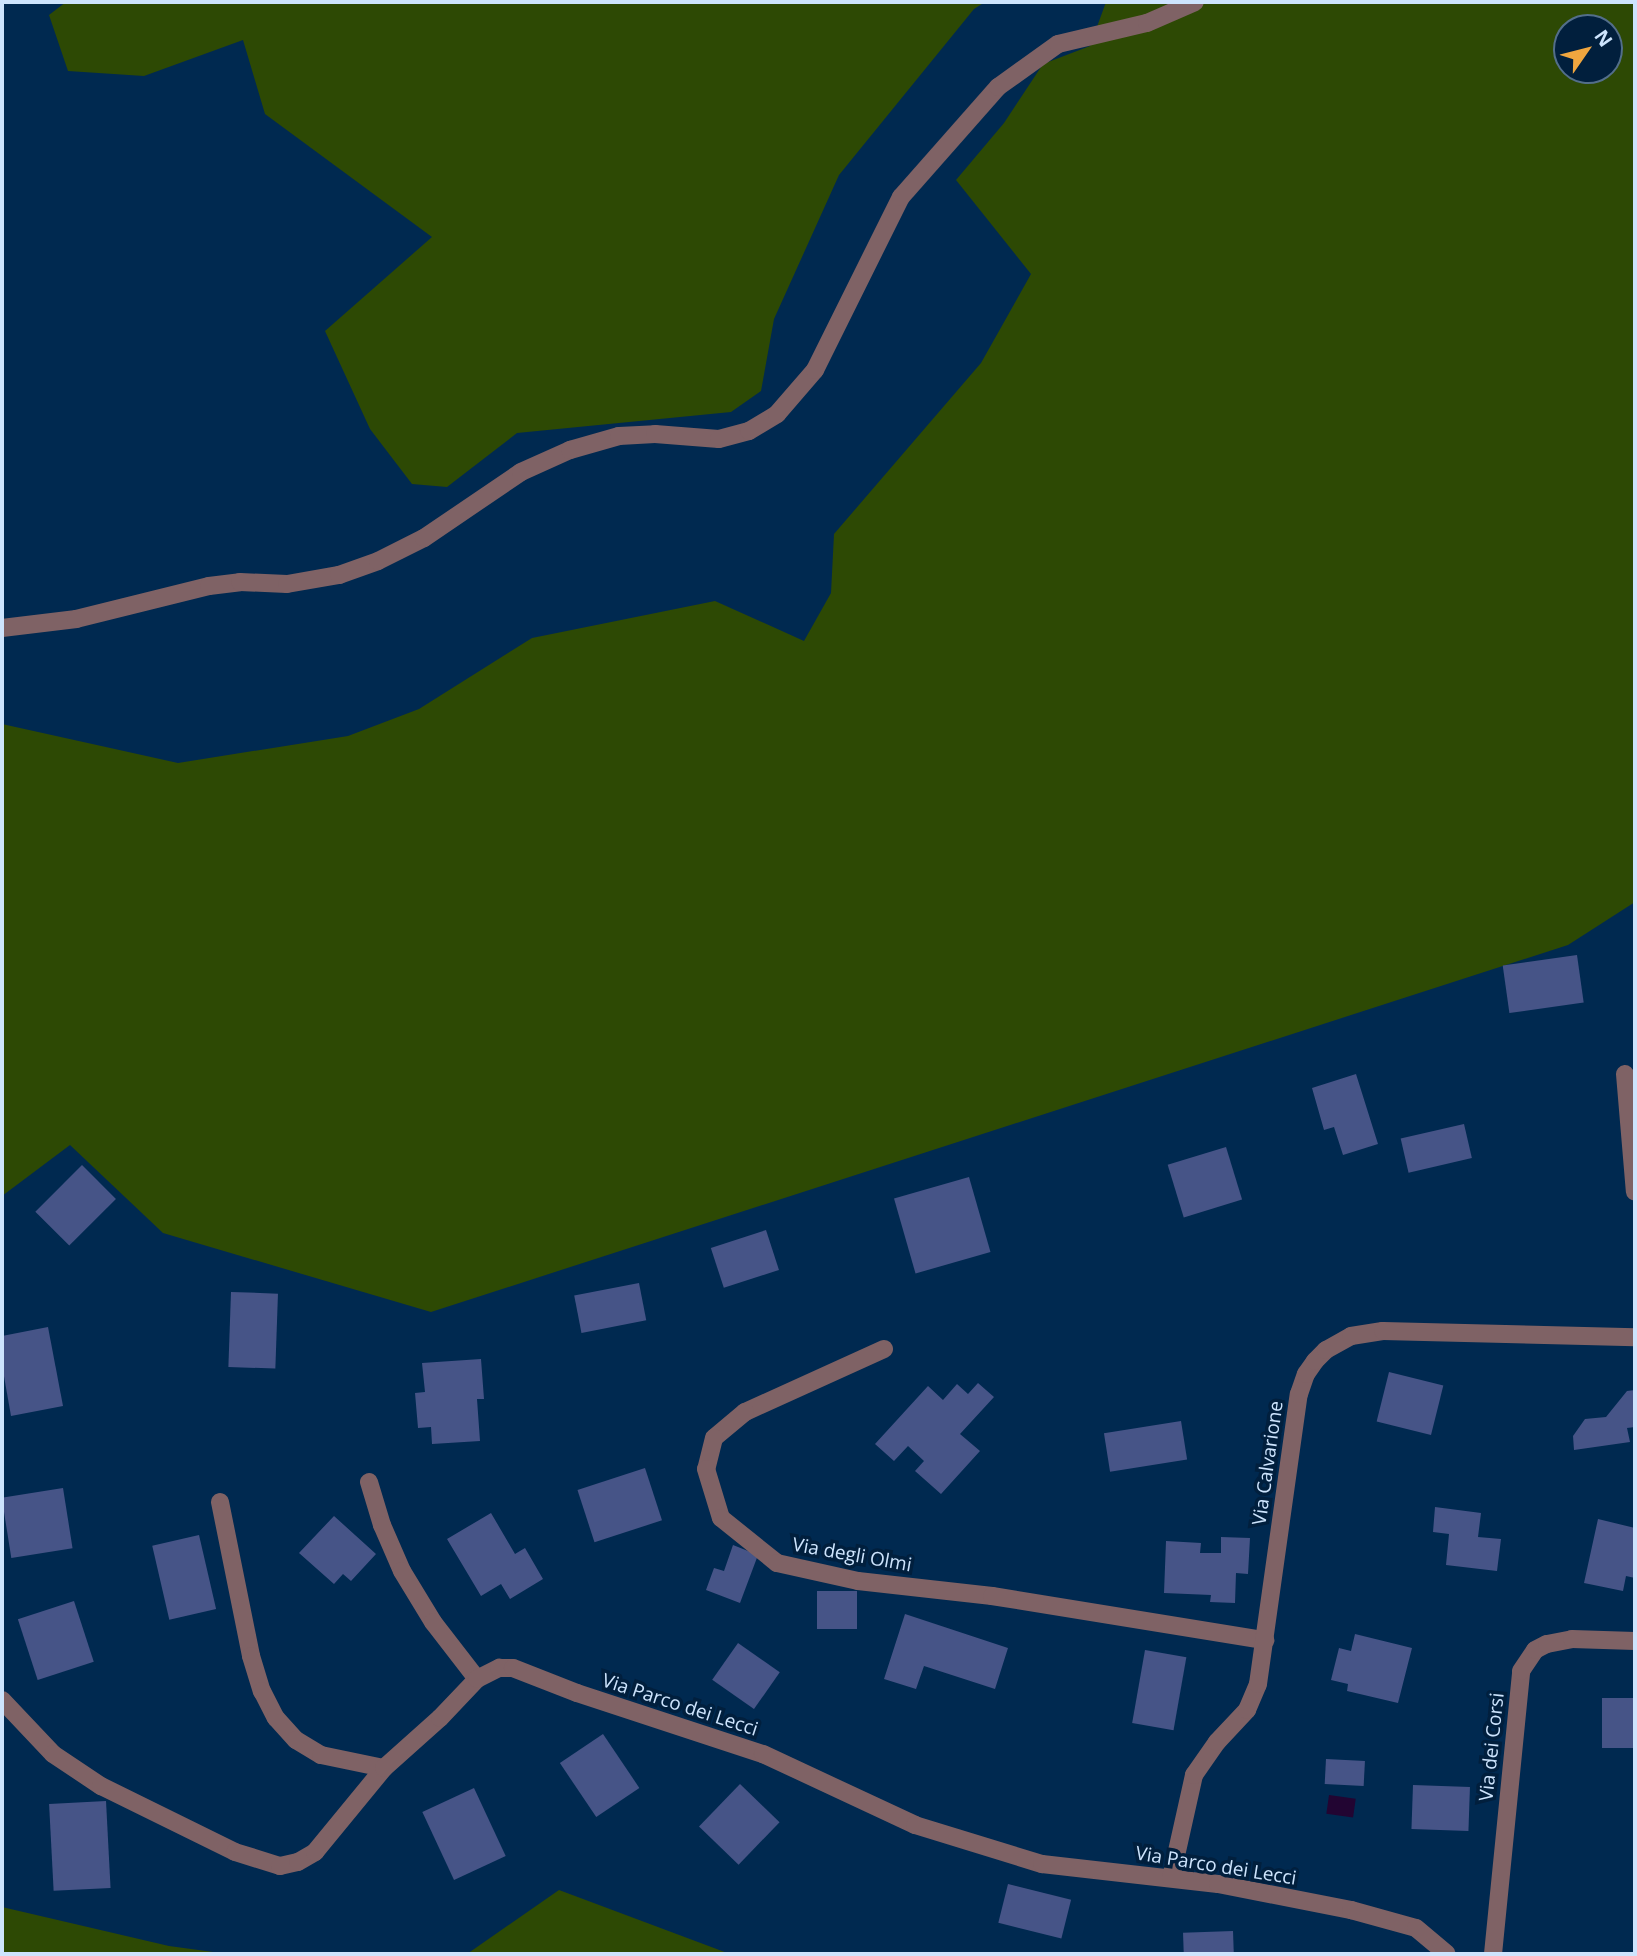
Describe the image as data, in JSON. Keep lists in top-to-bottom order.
{
  "streets": {
    "street": [
      "Via Calvarione",
      "Via degli Olmi",
      "Via Parco dei Lecci",
      "Via dei Corsi"
    ]
  },
  "crossings": [
    ["Via Calvarione", "Via degli Olmi"],
    ["Via Calvarione", "Via Parco dei Lecci"]
  ],
  "north": "top right"
}
